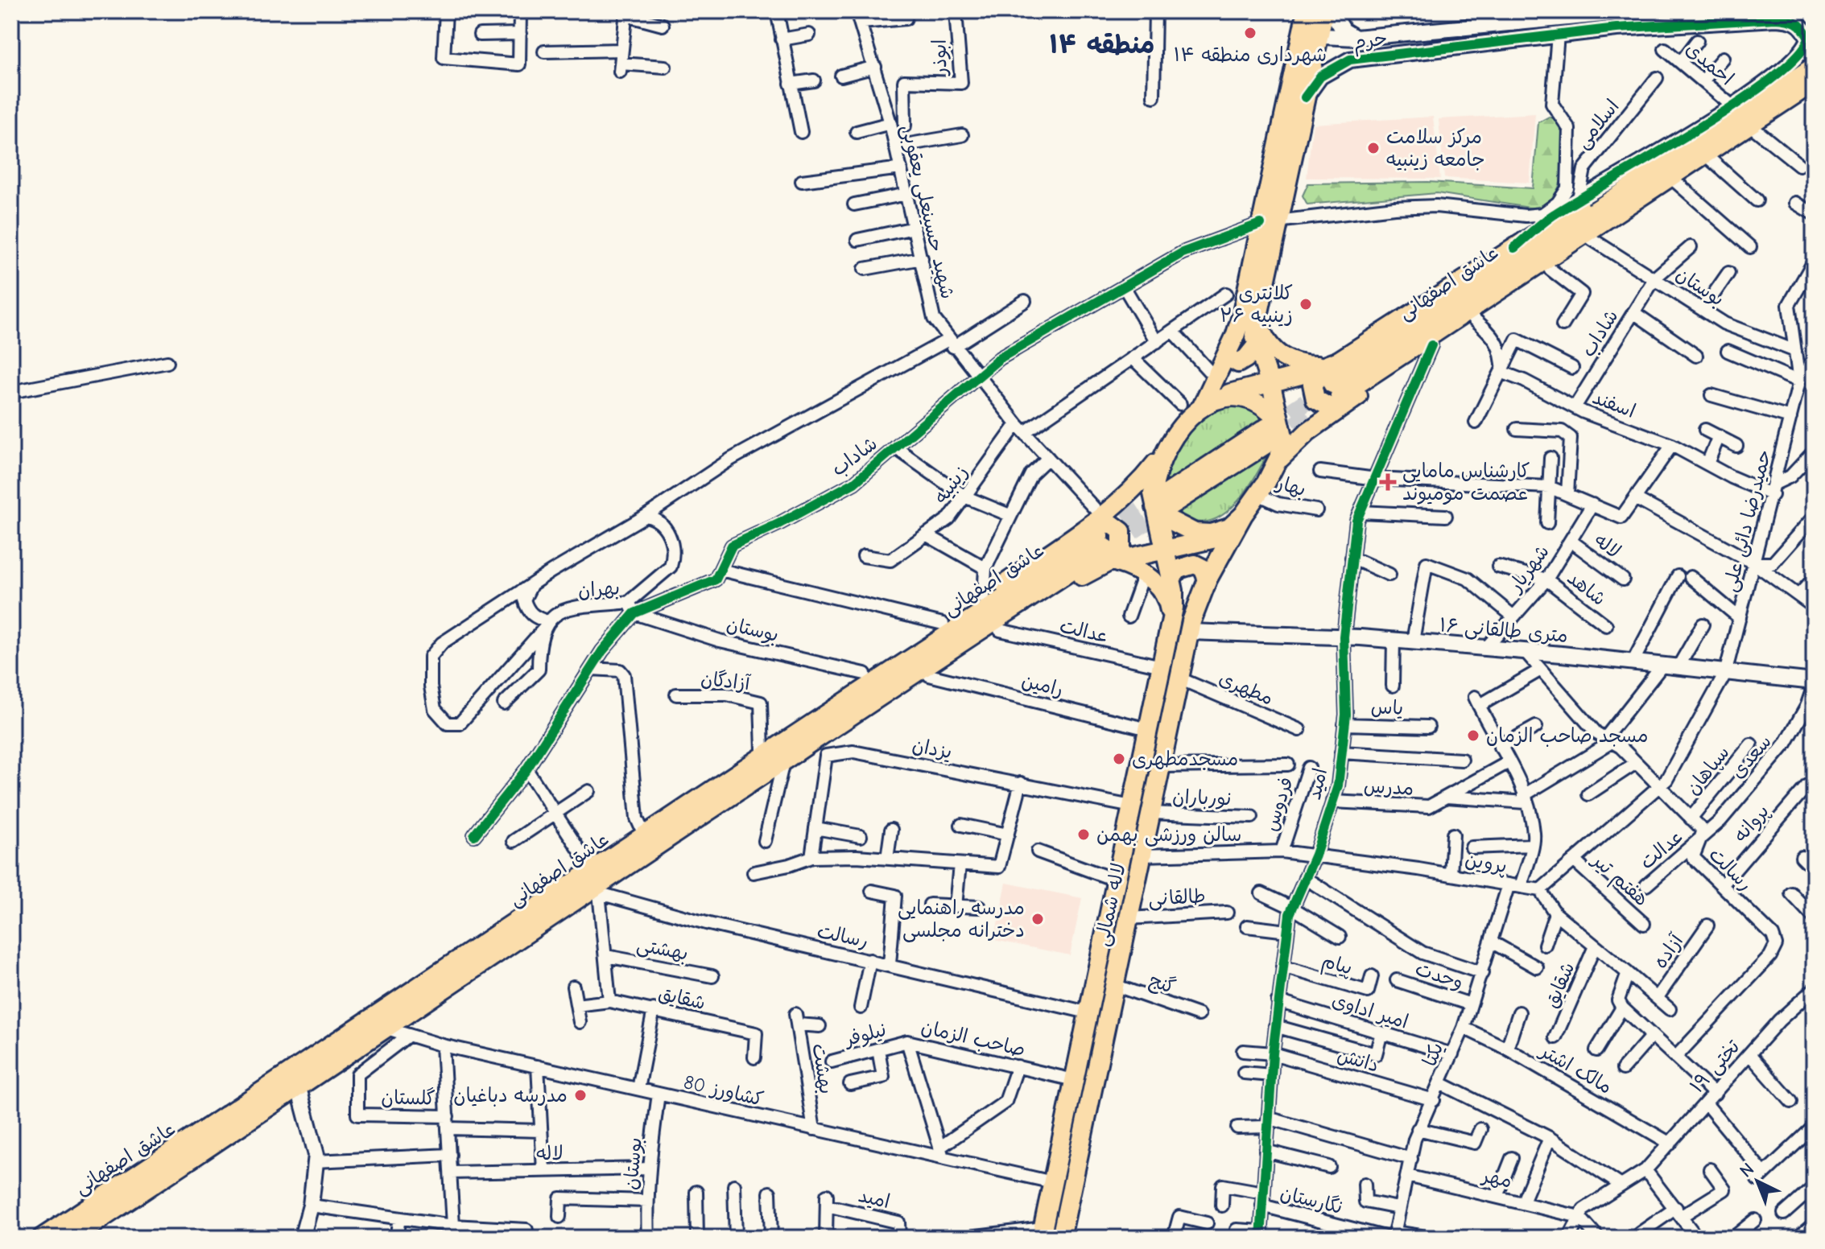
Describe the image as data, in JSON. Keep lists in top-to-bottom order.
{
  "streets": {
    "main road": ["عاشق اصفهانی", "لاله شمالی"],
    "street": [
      "حرم",
      "ابوذر",
      "احمدی",
      "اسلامی",
      "شهید حسینعلی یعقوبی",
      "بوستان",
      "شاداب",
      "اسفند",
      "زینبیه",
      "بهار",
      "حمیدرضا دائی علی",
      "لاله",
      "شهریار",
      "شاهد",
      "بهران",
      "۱۶ متری طالقانی",
      "عدالت",
      "آزادگان",
      "رامین",
      "مطهری",
      "یاس",
      "یزدان",
      "سعدی",
      "سپاهان",
      "امید",
      "مدرس",
      "نورباران",
      "فردوس",
      "پروانه",
      "پروین",
      "رسالت",
      "هفتم تیر",
      "طالقانی",
      "بهشتی",
      "آزاده",
      "پیام",
      "وحدت",
      "گنج",
      "شقایق",
      "امیر اداوی",
      "نیلوفر",
      "صاحب الزمان",
      "یکتا",
      "دانش",
      "تختی ۱۹",
      "بهشت",
      "مالک اشتر",
      "کشاورز 80",
      "گلستان",
      "مهر",
      "نگارستان"
    ]
  },
  "crossings": [
    ["حرم", "شاداب"],
    ["شهید حسینعلی یعقوبی", "شاداب"],
    ["شهید حسینعلی یعقوبی", "زینبیه"],
    ["عاشق اصفهانی", "رسالت"],
    ["عاشق اصفهانی", "کشاورز 80"],
    ["بوستان", "شاداب"],
    ["بوستان", "حمیدرضا دائی علی"],
    ["بوستان", "لاله"],
    ["بوستان", "بهران"],
    ["بوستان", "کشاورز 80"],
    ["شاداب", "اسفند"],
    ["شاداب", "بهران"],
    ["اسفند", "حمیدرضا دائی علی"],
    ["حمیدرضا دائی علی", "۱۶ متری طالقانی"],
    ["حمیدرضا دائی علی", "رسالت"],
    ["لاله", "شهریار"],
    ["لاله", "گلستان"],
    ["شهریار", "شاهد"],
    ["شهریار", "۱۶ متری طالقانی"],
    ["۱۶ متری طالقانی", "سعدی"],
    ["۱۶ متری طالقانی", "امید"],
    ["۱۶ متری طالقانی", "رسالت"],
    ["۱۶ متری طالقانی", "لاله شمالی"],
    ["عدالت", "سعدی"],
    ["عدالت", "رسالت"],
    ["عدالت", "لاله شمالی"],
    ["رامین", "لاله شمالی"],
    ["مطهری", "لاله شمالی"],
    ["یاس", "امید"],
    ["یزدان", "لاله شمالی"],
    ["سعدی", "رسالت"],
    ["سپاهان", "رسالت"],
    ["امید", "مدرس"],
    ["امید", "پروین"],
    ["امید", "پیام"],
    ["امید", "امیر اداوی"],
    ["امید", "دانش"],
    ["امید", "نگارستان"],
    ["نورباران", "لاله شمالی"],
    ["فردوس", "پروین"],
    ["پروانه", "رسالت"],
    ["پروین", "لاله شمالی"],
    ["پروین", "یکتا"],
    ["رسالت", "لاله شمالی"],
    ["طالقانی", "لاله شمالی"],
    ["لاله شمالی", "گنج"],
    ["لاله شمالی", "صاحب الزمان"],
    ["لاله شمالی", "کشاورز 80"],
    ["وحدت", "یکتا"],
    ["امیر اداوی", "یکتا"],
    ["نیلوفر", "صاحب الزمان"],
    ["صاحب الزمان", "کشاورز 80"],
    ["یکتا", "دانش"],
    ["یکتا", "مالک اشتر"],
    ["یکتا", "مهر"],
    ["یکتا", "نگارستان"],
    ["تختی ۱۹", "مالک اشتر"],
    ["تختی ۱۹", "مهر"],
    ["بهشت", "کشاورز 80"],
    ["کشاورز 80", "گلستان"]
  ],
  "districts": ["منطقه ۱۴"],
  "places": {
    "other": [
      "شهرداری منطقه ۱۴",
      "مرکز سلامت جامعه زینبیه",
      "کلانتری ۲۶ زینبیه",
      "مسجد صاحب الزمان",
      "مسجدمطهری",
      "سالن ورزشی بهمن",
      "مدرسه راهنمایی دخترانه مجلسی",
      "مدرسه دباغیان"
    ],
    "health": ["کارشناس مامایی عصمت مومیوند"]
  },
  "north": "top left"
}
